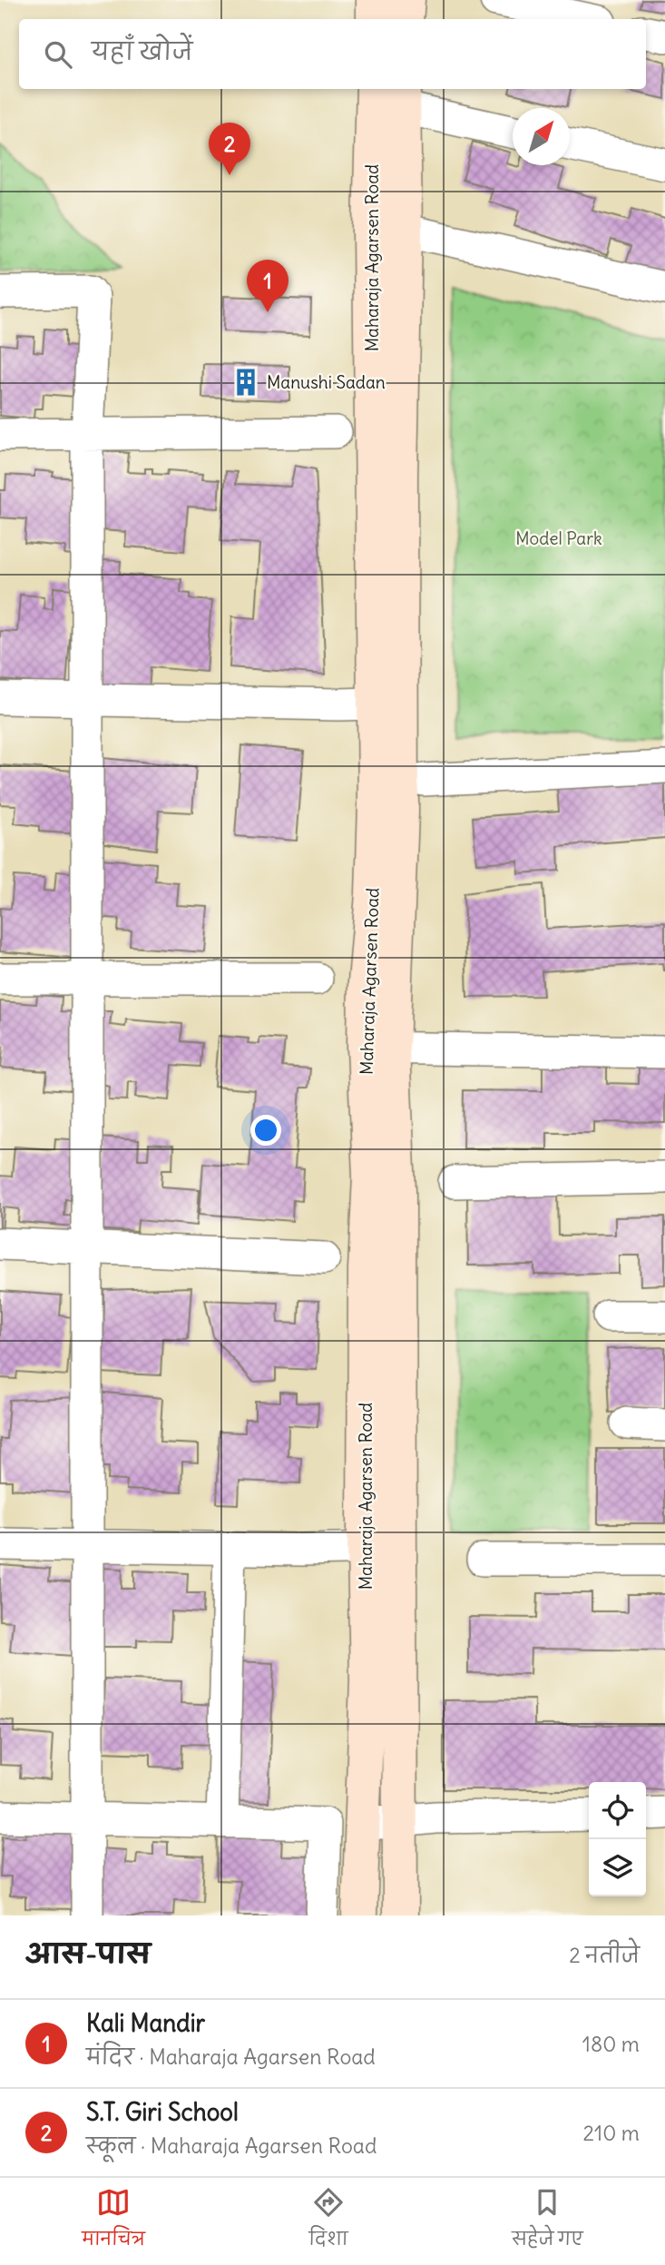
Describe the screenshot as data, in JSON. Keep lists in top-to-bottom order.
{
  "streets": {
    "street": ["Maharaja Agarsen Road"]
  },
  "parks": ["Model Park"],
  "places": {
    "building": ["Manushi Sadan"]
  },
  "north": "top right",
  "page": {
    "search": "यहाँ खोजें",
    "pins": ["2", "1"],
    "heading": ["आस-पास", "2 नतीजे"],
    "list": [
      {
        "mark": "1",
        "name": "Kali Mandir",
        "note": "मंदिर · Maharaja Agarsen Road",
        "value": "180 m"
      },
      {
        "mark": "2",
        "name": "S.T. Giri School",
        "note": "स्कूल · Maharaja Agarsen Road",
        "value": "210 m"
      }
    ],
    "nav": ["मानचित्र", "दिशा", "सहेजे गए"]
  }
}
